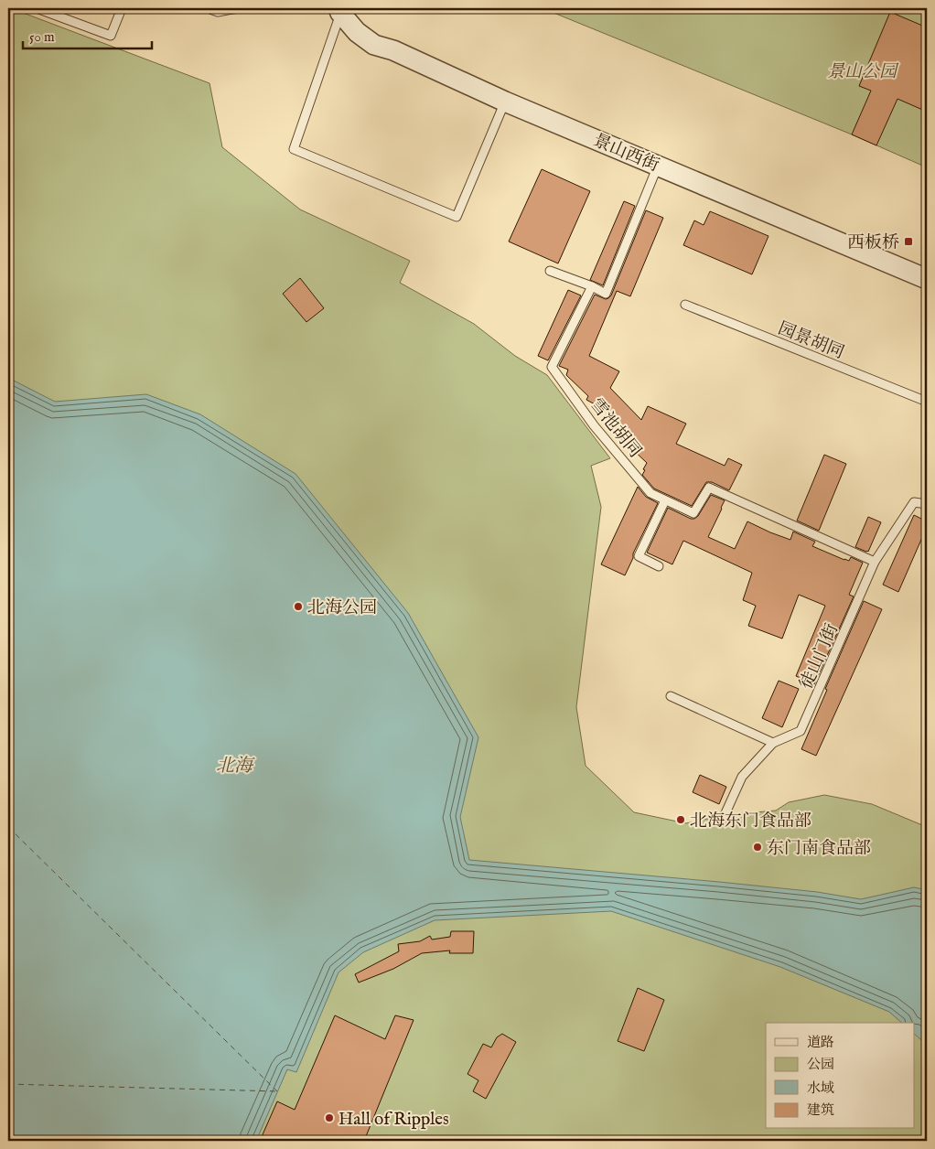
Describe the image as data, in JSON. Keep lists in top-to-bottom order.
{
  "streets": {
    "street": ["景山西街"],
    "lane": ["园景胡同", "雪池胡同", "徒山门街"]
  },
  "crossings": [
    ["雪池胡同", "徒山门街"]
  ],
  "water": ["北海"],
  "parks": ["景山公园"],
  "places": {
    "transit": ["西板桥"],
    "other": [
      "北海公园",
      "北海东门食品部",
      "东门南食品部",
      "Hall of Ripples"
    ]
  },
  "legend": [
    "道路",
    "公园",
    "水域",
    "建筑"
  ],
  "scale_bar": "50 m"
}
